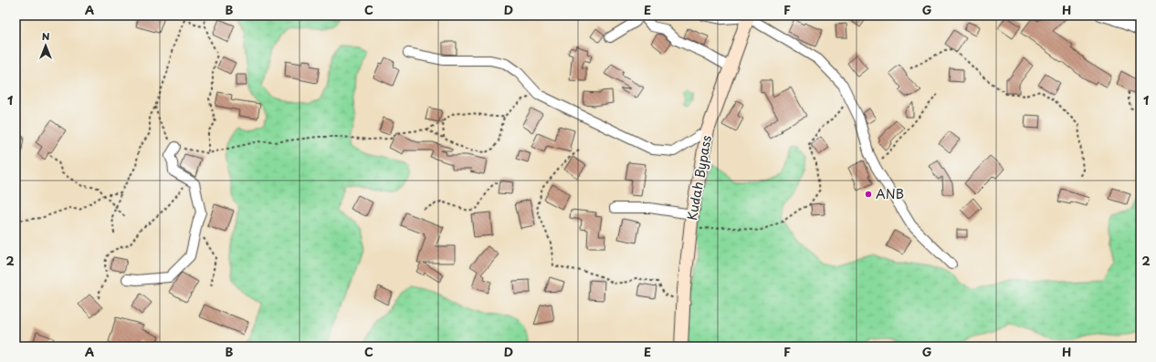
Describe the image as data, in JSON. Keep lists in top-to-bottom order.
{
  "streets": {
    "street": ["Kudah Bypass"]
  },
  "places": ["ANB"],
  "north": "top",
  "grid": {
    "columns": [
      "A",
      "B",
      "C",
      "D",
      "E",
      "F",
      "G",
      "H"
    ],
    "rows": ["1", "2"]
  }
}
